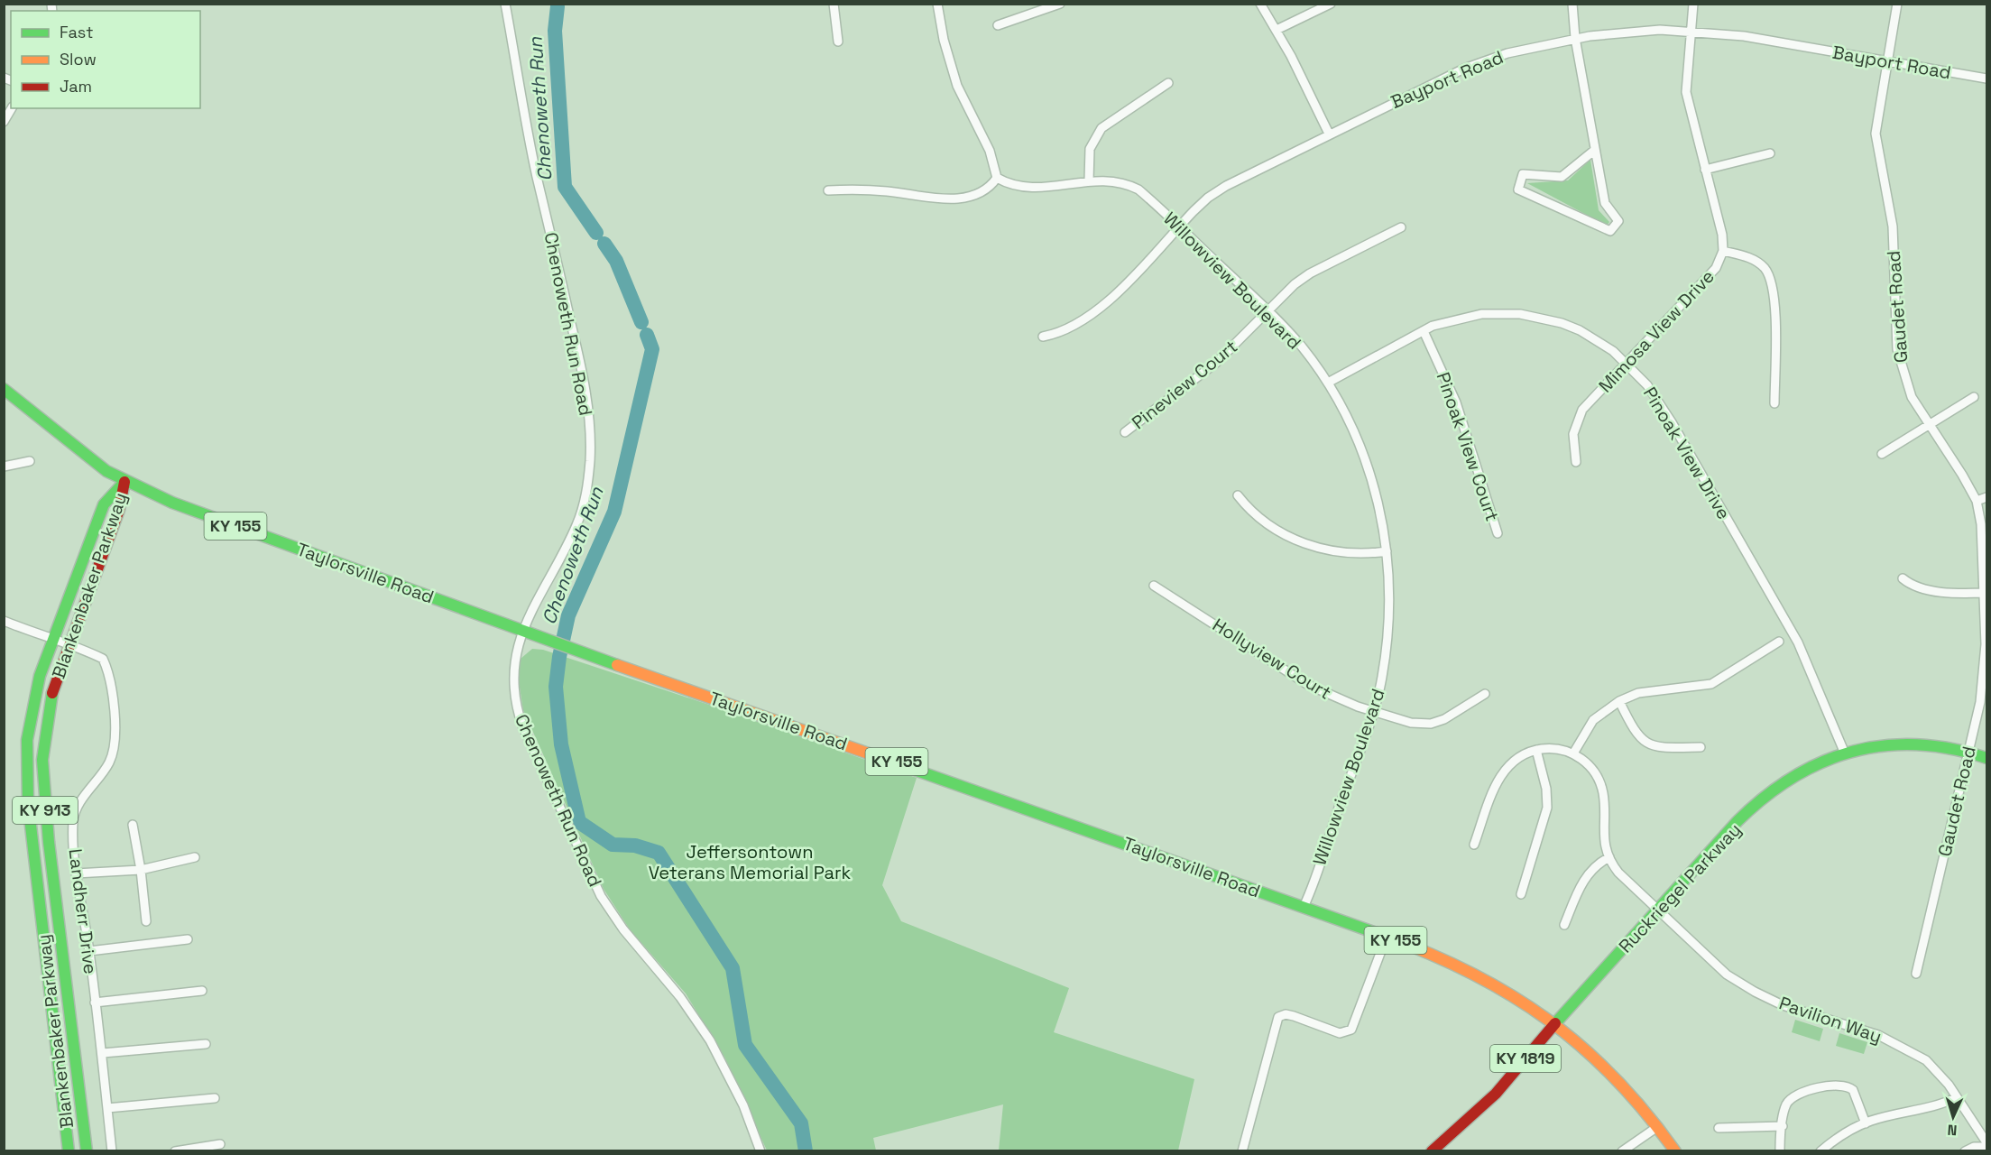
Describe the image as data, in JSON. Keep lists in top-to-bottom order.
{
  "streets": {
    "main road": [
      "KY 155",
      "Taylorsville Road",
      "Blankenbaker Parkway",
      "KY 913",
      "Ruckriegel Parkway",
      "KY 1819"
    ],
    "street": [
      "Bayport Road",
      "Willowview Boulevard",
      "Gaudet Road",
      "Chenoweth Run Road",
      "Mimosa View Drive",
      "Pineview Court",
      "Pinoak View Court",
      "Pinoak View Drive",
      "Hollyview Court",
      "Landherr Drive",
      "Pavilion Way"
    ]
  },
  "crossings": [
    ["Bayport Road", "Willowview Boulevard"],
    ["Bayport Road", "Gaudet Road"],
    ["Bayport Road", "Mimosa View Drive"],
    ["Willowview Boulevard", "Pineview Court"],
    ["Willowview Boulevard", "Pinoak View Drive"],
    ["Willowview Boulevard", "Taylorsville Road"],
    ["Willowview Boulevard", "Hollyview Court"],
    ["Gaudet Road", "Ruckriegel Parkway"],
    ["Chenoweth Run Road", "Taylorsville Road"],
    ["Mimosa View Drive", "Pinoak View Drive"],
    ["Pinoak View Court", "Pinoak View Drive"],
    ["Pinoak View Drive", "Ruckriegel Parkway"],
    ["Taylorsville Road", "Blankenbaker Parkway"],
    ["Taylorsville Road", "Ruckriegel Parkway"],
    ["Blankenbaker Parkway", "Landherr Drive"],
    ["Ruckriegel Parkway", "Pavilion Way"]
  ],
  "water": ["Chenoweth Run"],
  "parks": ["Jeffersontown Veterans Memorial Park"],
  "legend": ["Fast", "Slow", "Jam"],
  "north": "bottom"
}
